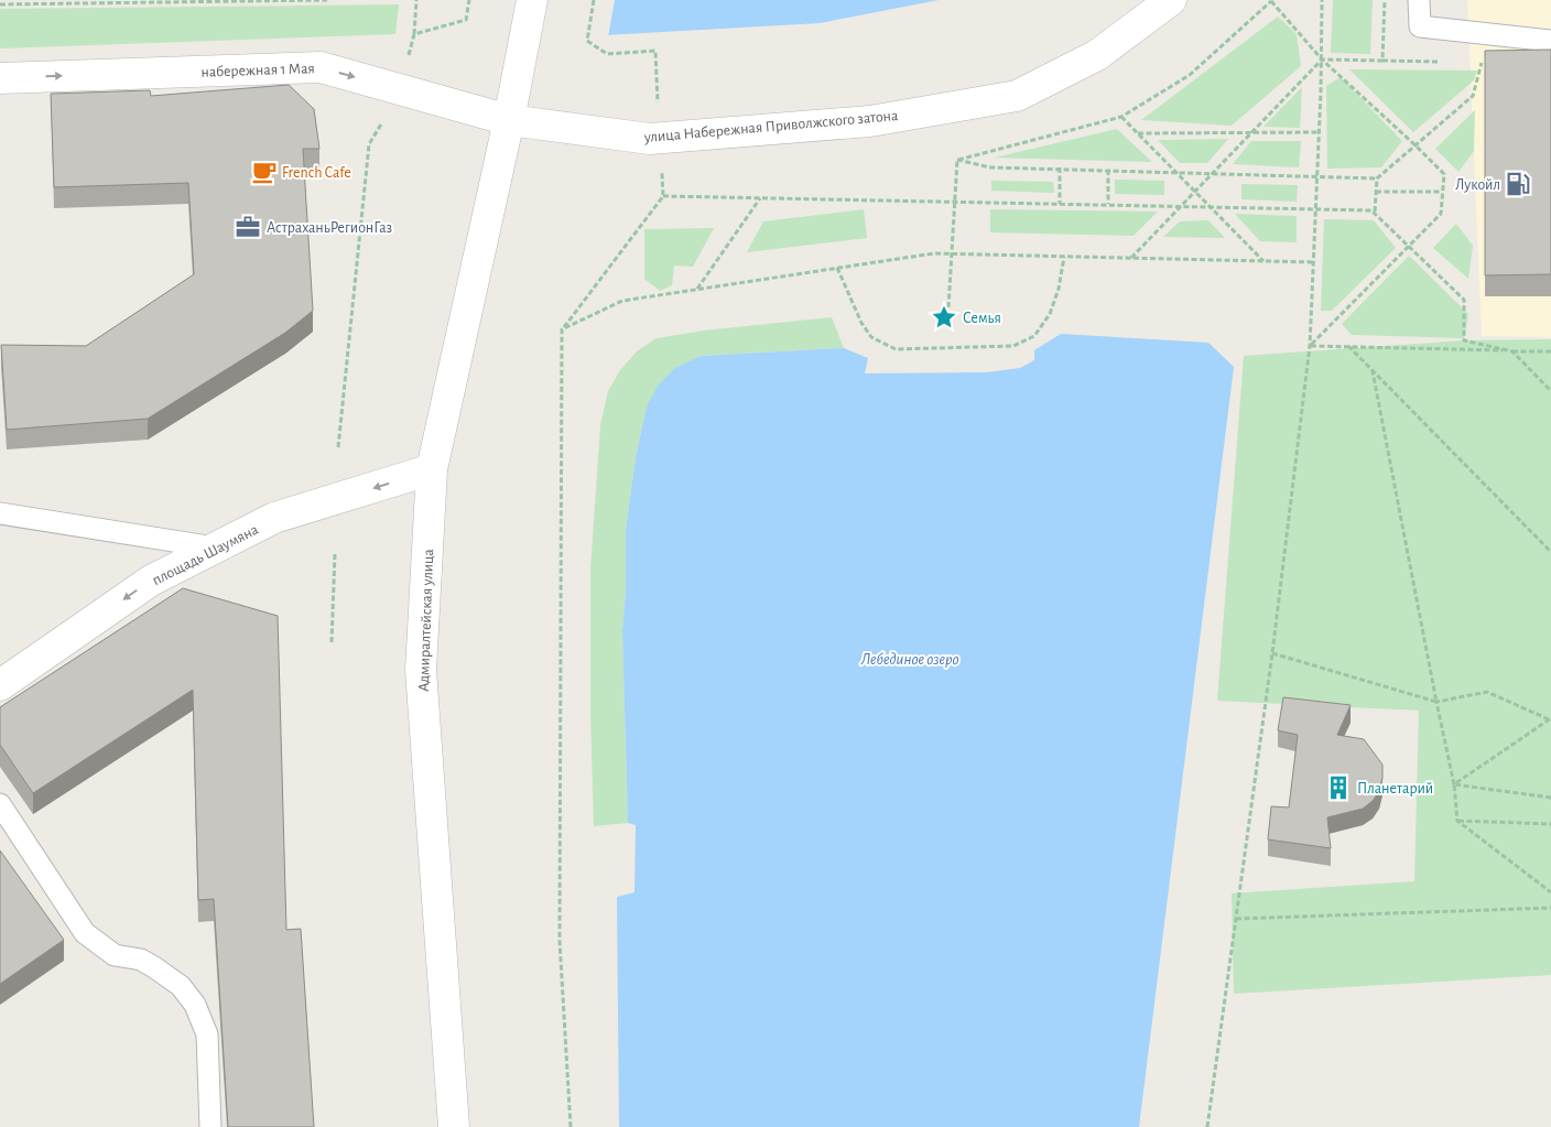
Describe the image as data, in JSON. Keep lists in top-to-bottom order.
{
  "streets": {
    "main road": [
      "набережная 1 Мая",
      "улица Набережная Приволжского затона",
      "площадь Шаумяна",
      "Адмиралтейская улица"
    ]
  },
  "crossings": [
    ["набережная 1 Мая", "улица Набережная Приволжского затона"],
    ["набережная 1 Мая", "Адмиралтейская улица"],
    ["улица Набережная Приволжского затона", "Адмиралтейская улица"],
    ["площадь Шаумяна", "Адмиралтейская улица"]
  ],
  "one_way": ["набережная 1 Мая", "площадь Шаумяна"],
  "water": ["Лебединое озеро"],
  "places": {
    "cafe": ["French Cafe"],
    "fuel station": ["Лукойл"],
    "office": ["АстраханьРегионГаз"],
    "place": ["Семья"],
    "building": ["Планетарий"]
  }
}
